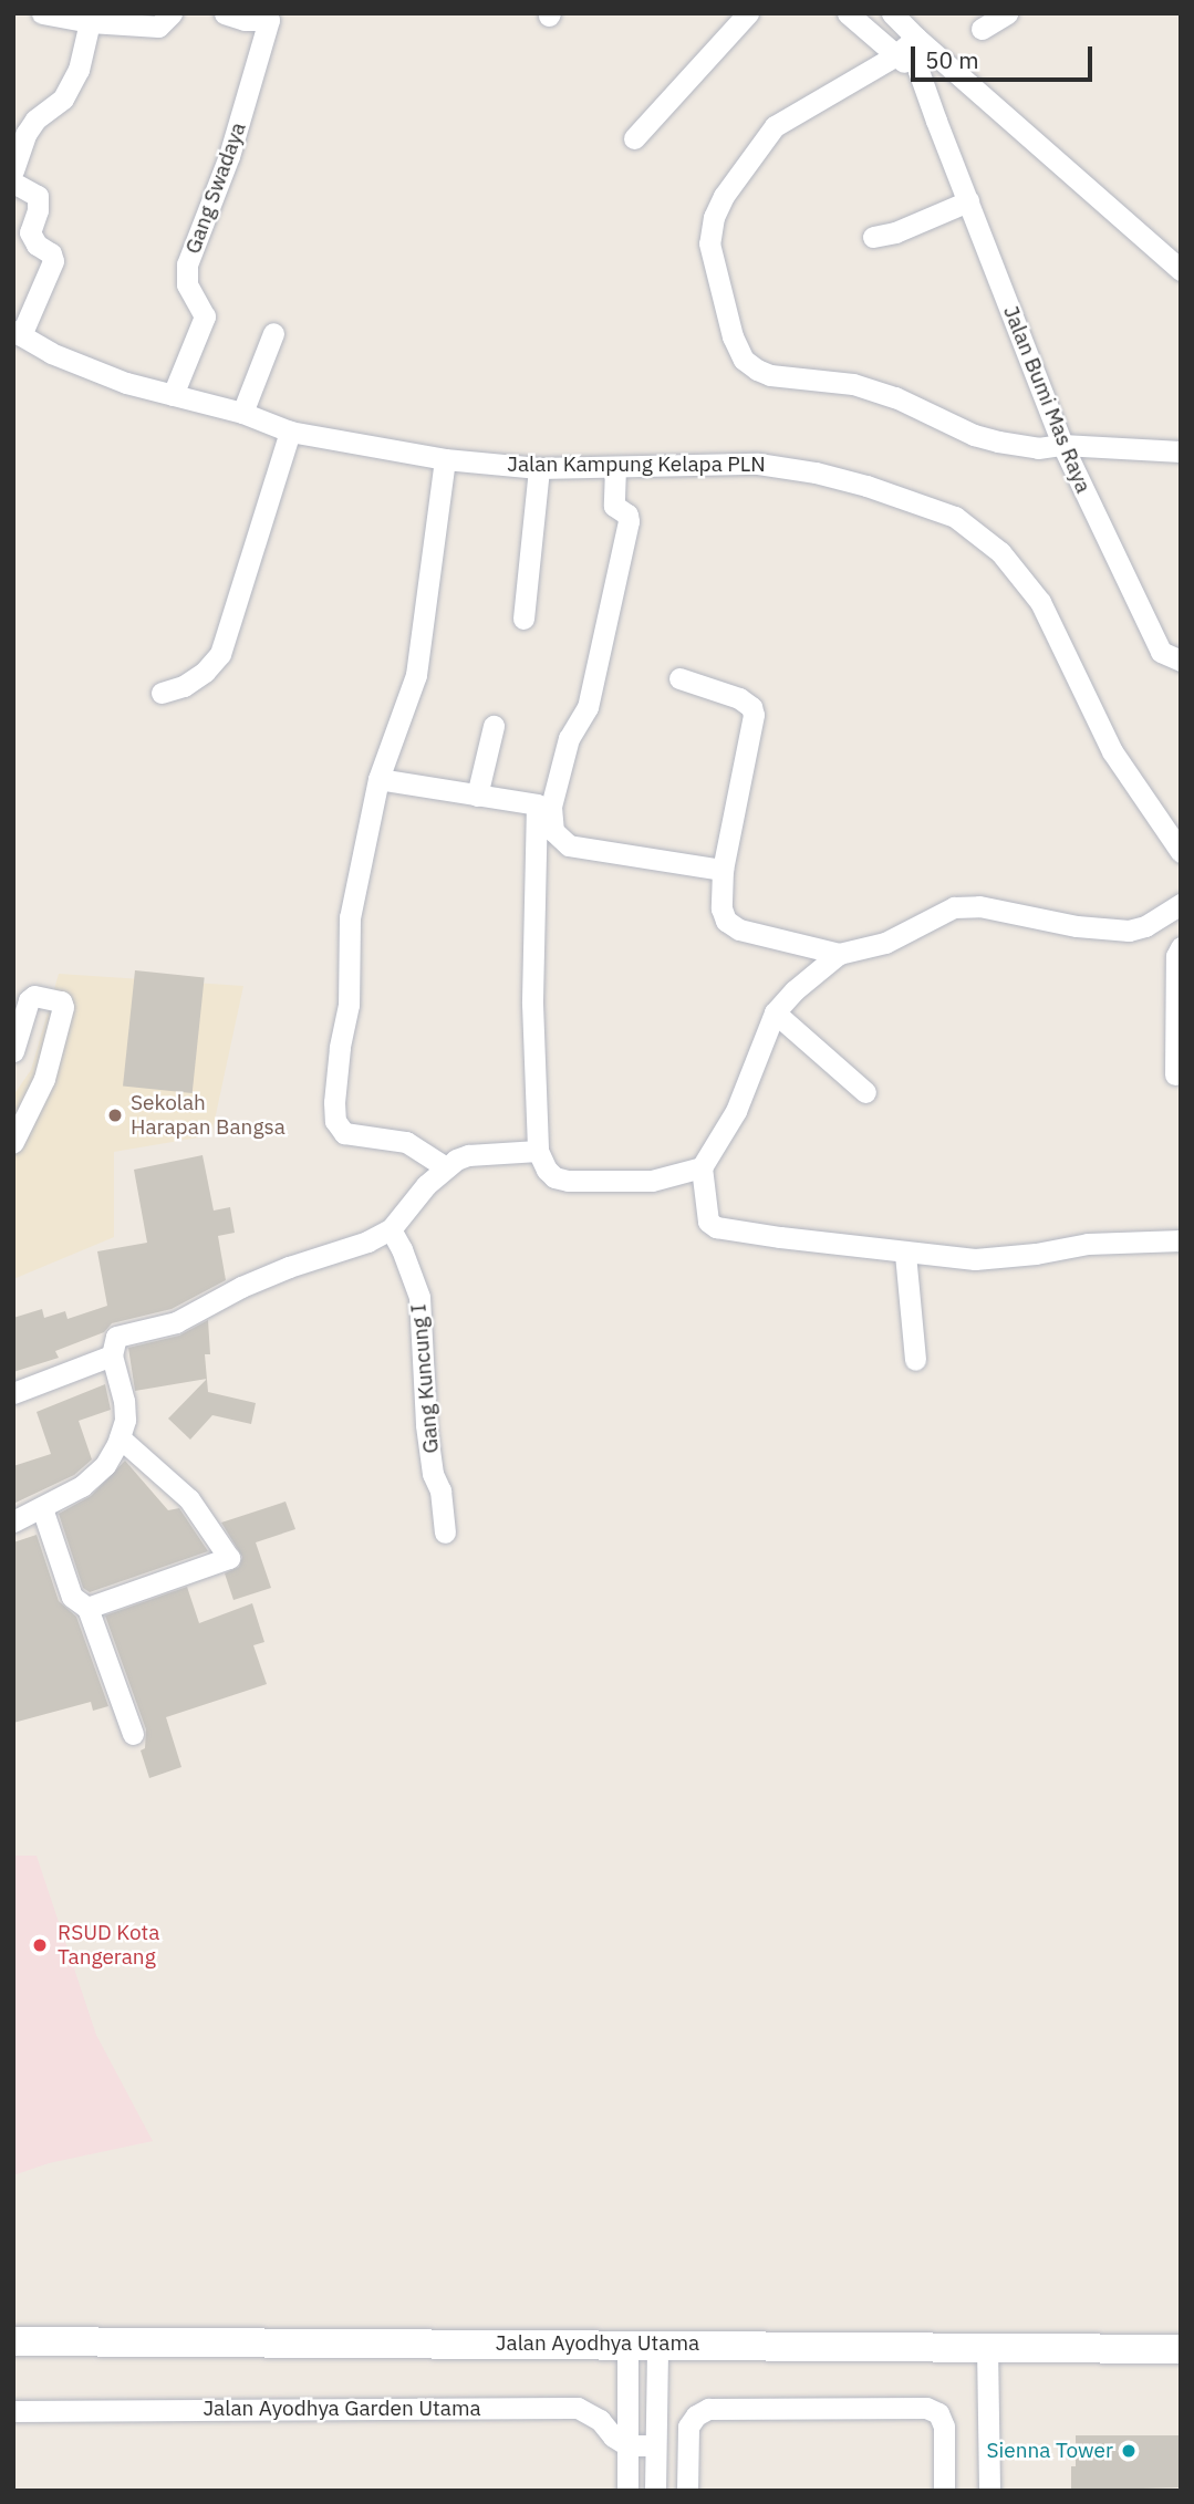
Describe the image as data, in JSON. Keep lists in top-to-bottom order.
{
  "streets": {
    "street": [
      "Gang Swadaya",
      "Jalan Bumi Mas Raya",
      "Jalan Kampung Kelapa PLN",
      "Gang Kuncung I",
      "Jalan Ayodhya Utama",
      "Jalan Ayodhya Garden Utama"
    ]
  },
  "crossings": [
    ["Gang Swadaya", "Jalan Kampung Kelapa PLN"]
  ],
  "places": ["Sekolah Harapan Bangsa", "RSUD Kota Tangerang", "Sienna Tower"],
  "scale_bar": "50 m"
}
